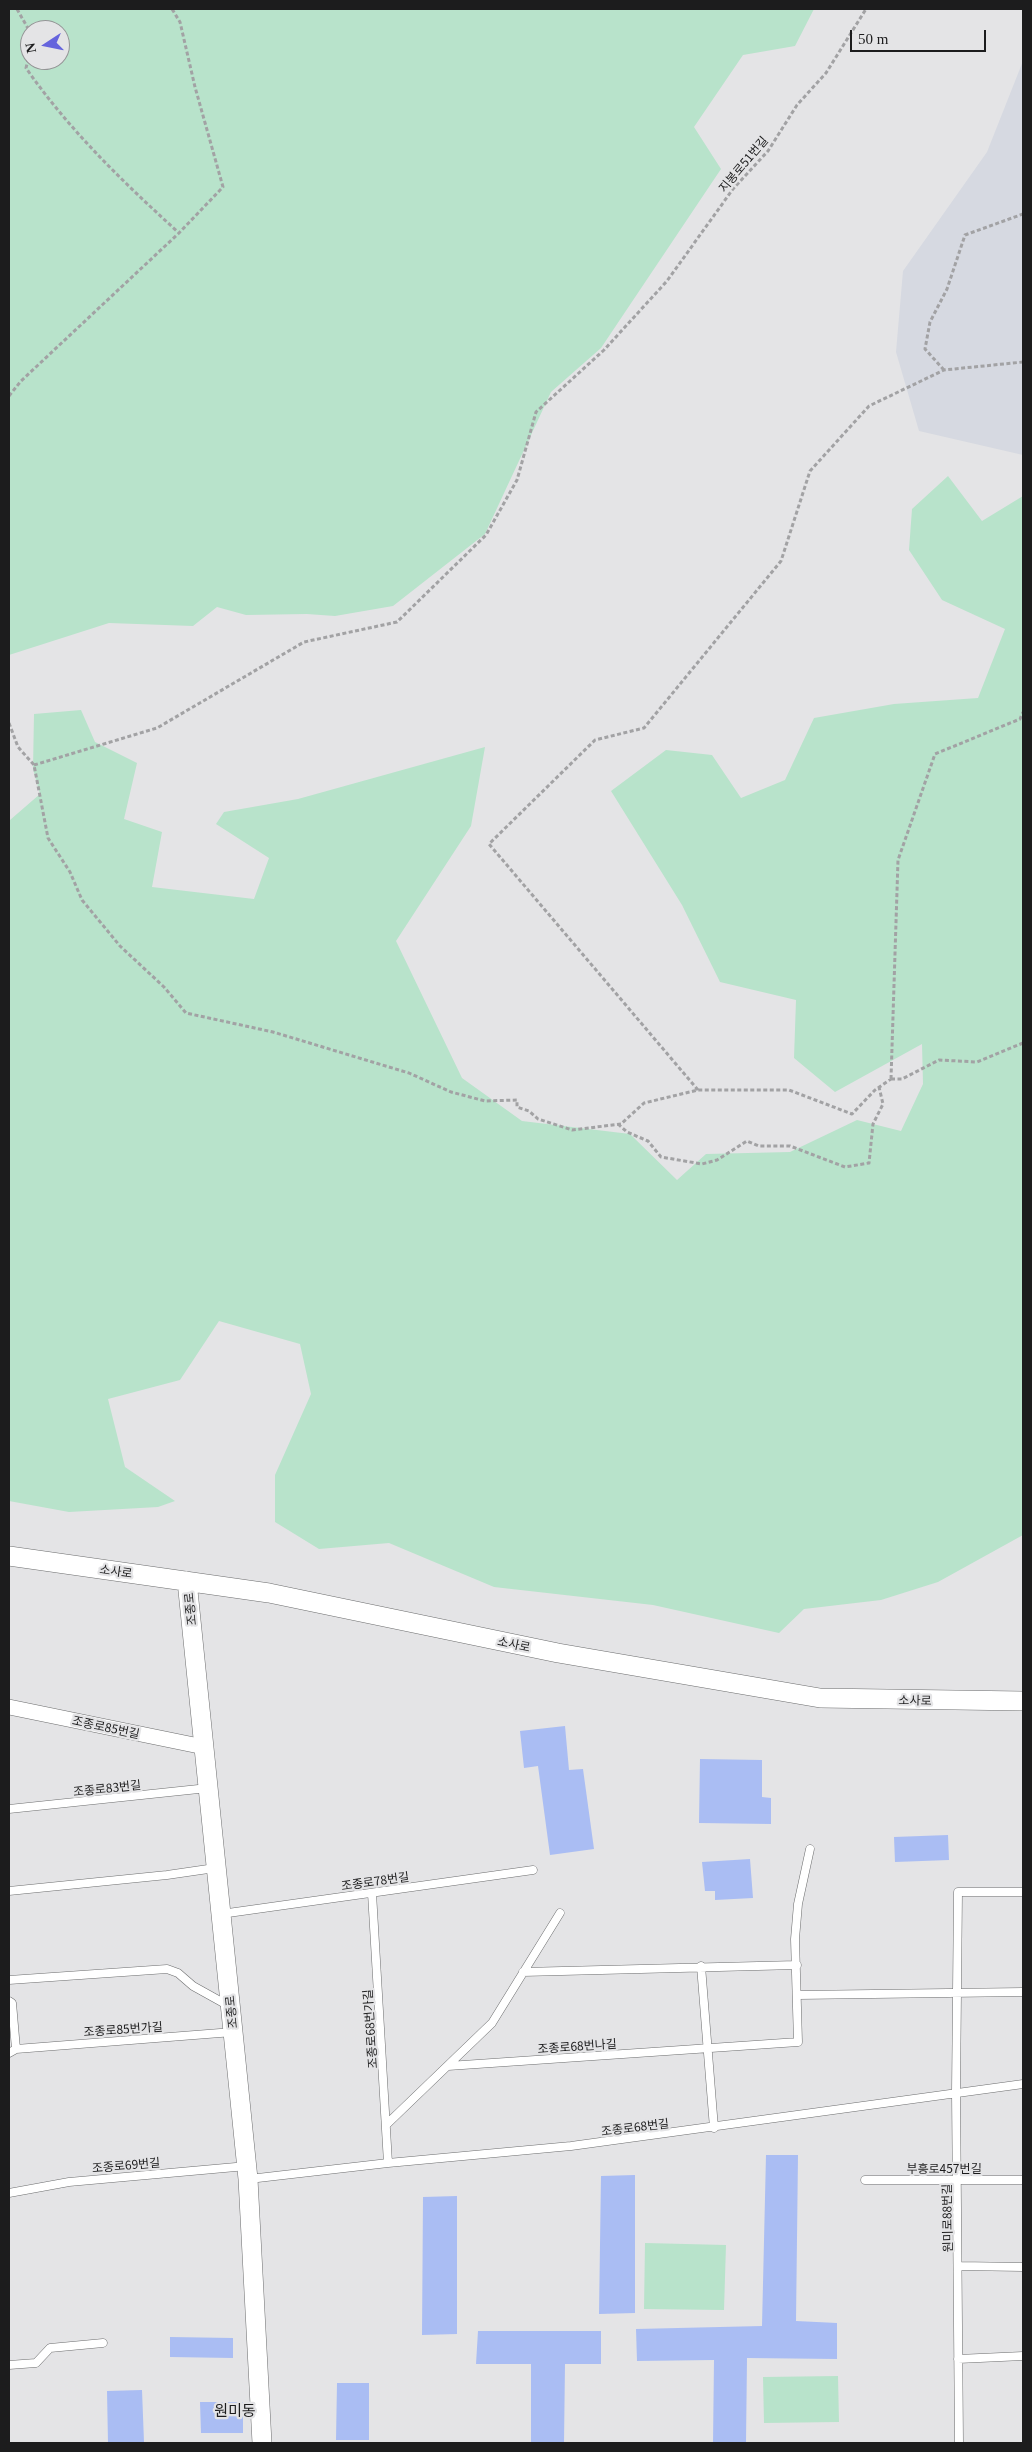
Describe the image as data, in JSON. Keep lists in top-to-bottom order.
{
  "streets": {
    "street": ["소사로", "조종로", "조종로85번길"],
    "lane": [
      "조종로83번길",
      "조종로78번길",
      "조종로85번가길",
      "조종로68번가길",
      "조종로68번나길",
      "조종로68번길",
      "조종로69번길",
      "부흥로457번길",
      "원미로88번길"
    ],
    "path": ["지봉로51번길"]
  },
  "crossings": [
    ["소사로", "조종로"],
    ["조종로", "조종로85번길"],
    ["조종로", "조종로83번길"],
    ["조종로", "조종로78번길"],
    ["조종로", "조종로85번가길"],
    ["조종로", "조종로68번길"],
    ["조종로", "조종로69번길"],
    ["조종로78번길", "조종로68번가길"],
    ["조종로68번가길", "조종로68번길"],
    ["조종로68번길", "조종로69번길"],
    ["조종로68번길", "원미로88번길"],
    ["부흥로457번길", "원미로88번길"]
  ],
  "districts": ["원미동"],
  "scale_bar": "50 m",
  "north": "left"
}
